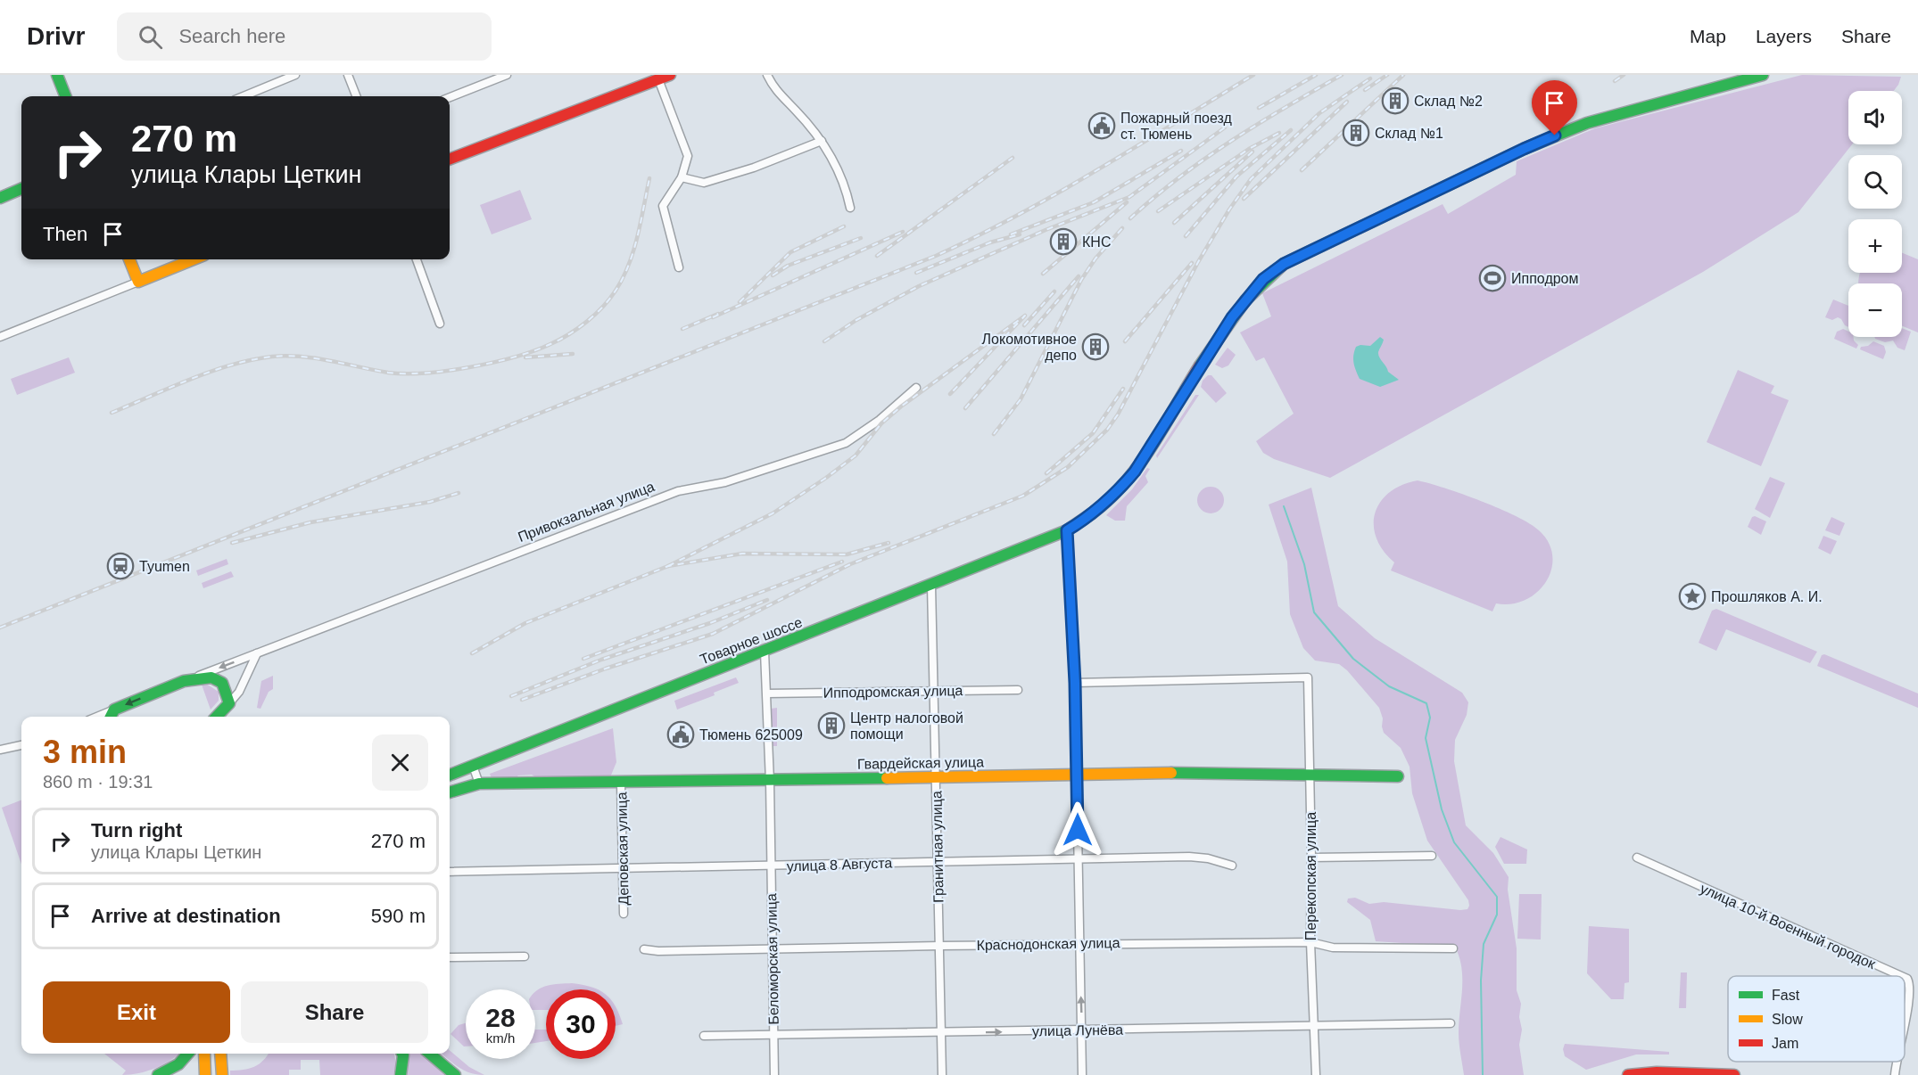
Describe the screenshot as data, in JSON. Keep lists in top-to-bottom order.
{
  "streets": {
    "street": [
      "Привокзальная улица",
      "Товарное шоссе",
      "Ипподромская улица",
      "Гвардейская улица",
      "Гранитная улица",
      "Деповская улица",
      "улица 8 Августа",
      "Перекопская улица",
      "улица 10-й Военный городок",
      "Краснодонская улица",
      "Беломорская улица",
      "улица Лунёва"
    ]
  },
  "crossings": [
    ["Товарное шоссе", "Гранитная улица"],
    ["Товарное шоссе", "Беломорская улица"],
    ["Ипподромская улица", "Гранитная улица"],
    ["Ипподромская улица", "Беломорская улица"],
    ["Гвардейская улица", "Гранитная улица"],
    ["Гвардейская улица", "Деповская улица"],
    ["Гвардейская улица", "Перекопская улица"],
    ["Гвардейская улица", "Беломорская улица"],
    ["Гранитная улица", "улица 8 Августа"],
    ["Гранитная улица", "Краснодонская улица"],
    ["Гранитная улица", "улица Лунёва"],
    ["Деповская улица", "улица 8 Августа"],
    ["улица 8 Августа", "Беломорская улица"],
    ["Перекопская улица", "Краснодонская улица"],
    ["Перекопская улица", "улица Лунёва"],
    ["Краснодонская улица", "Беломорская улица"],
    ["Беломорская улица", "улица Лунёва"]
  ],
  "places": {
    "building": [
      "Склад №2",
      "Склад №1",
      "КНС",
      "Локомотивное депо",
      "Центр налоговой помощи"
    ],
    "public building": ["Пожарный поезд ст. Тюмень", "Тюмень 625009"],
    "sports": ["Ипподром"],
    "station": ["Tyumen"],
    "place": ["Прошляков А. И."]
  },
  "legend": ["Fast", "Slow", "Jam"],
  "page": {
    "header": "Drivr",
    "search": "Search here",
    "nav": ["Map", "Layers", "Share"],
    "map_buttons": ["+", "−"],
    "turn": ["270 m", "улица Клары Цеткин"],
    "then": "Then",
    "heading": ["3 min", "860 m · 19:31"],
    "list": [
      {
        "name": "Turn right",
        "note": "улица Клары Цеткин",
        "value": "270 m"
      },
      {
        "name": "Arrive at destination",
        "value": "590 m"
      }
    ],
    "buttons": ["Exit", "Share"],
    "speed": "28 km/h",
    "limit": "30"
  }
}
